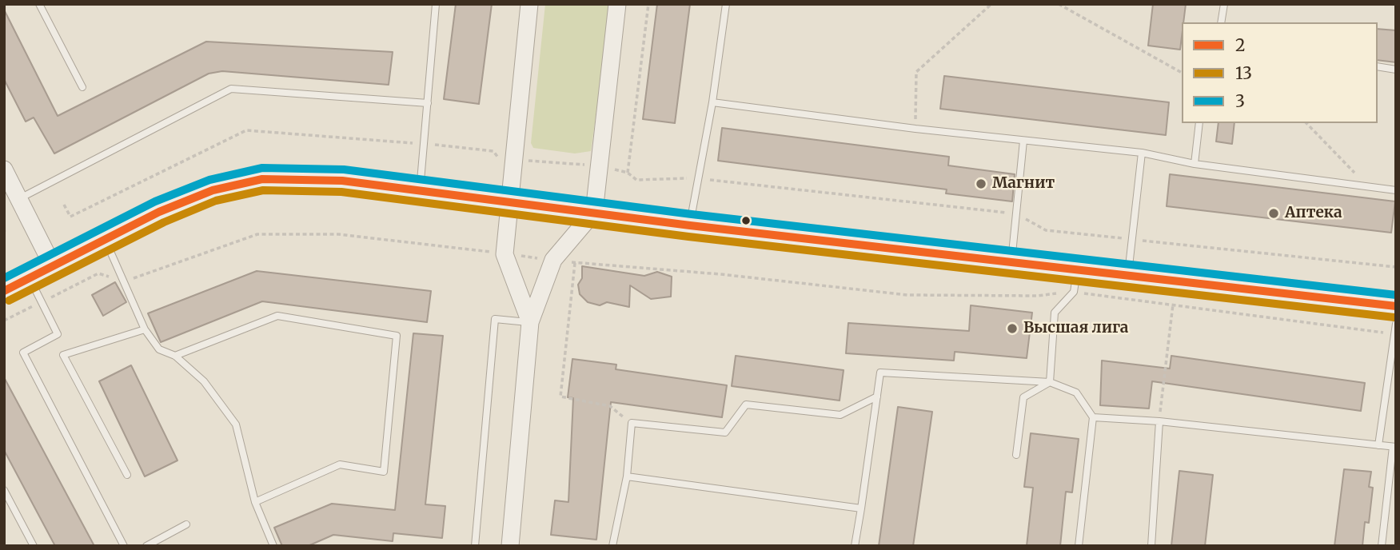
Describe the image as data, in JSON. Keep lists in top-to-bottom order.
{
  "places": ["Магнит", "Аптека", "Высшая лига"],
  "lines": ["transit line 3", "transit line 2", "transit line 13"],
  "legend": ["2", "13", "3"]
}
